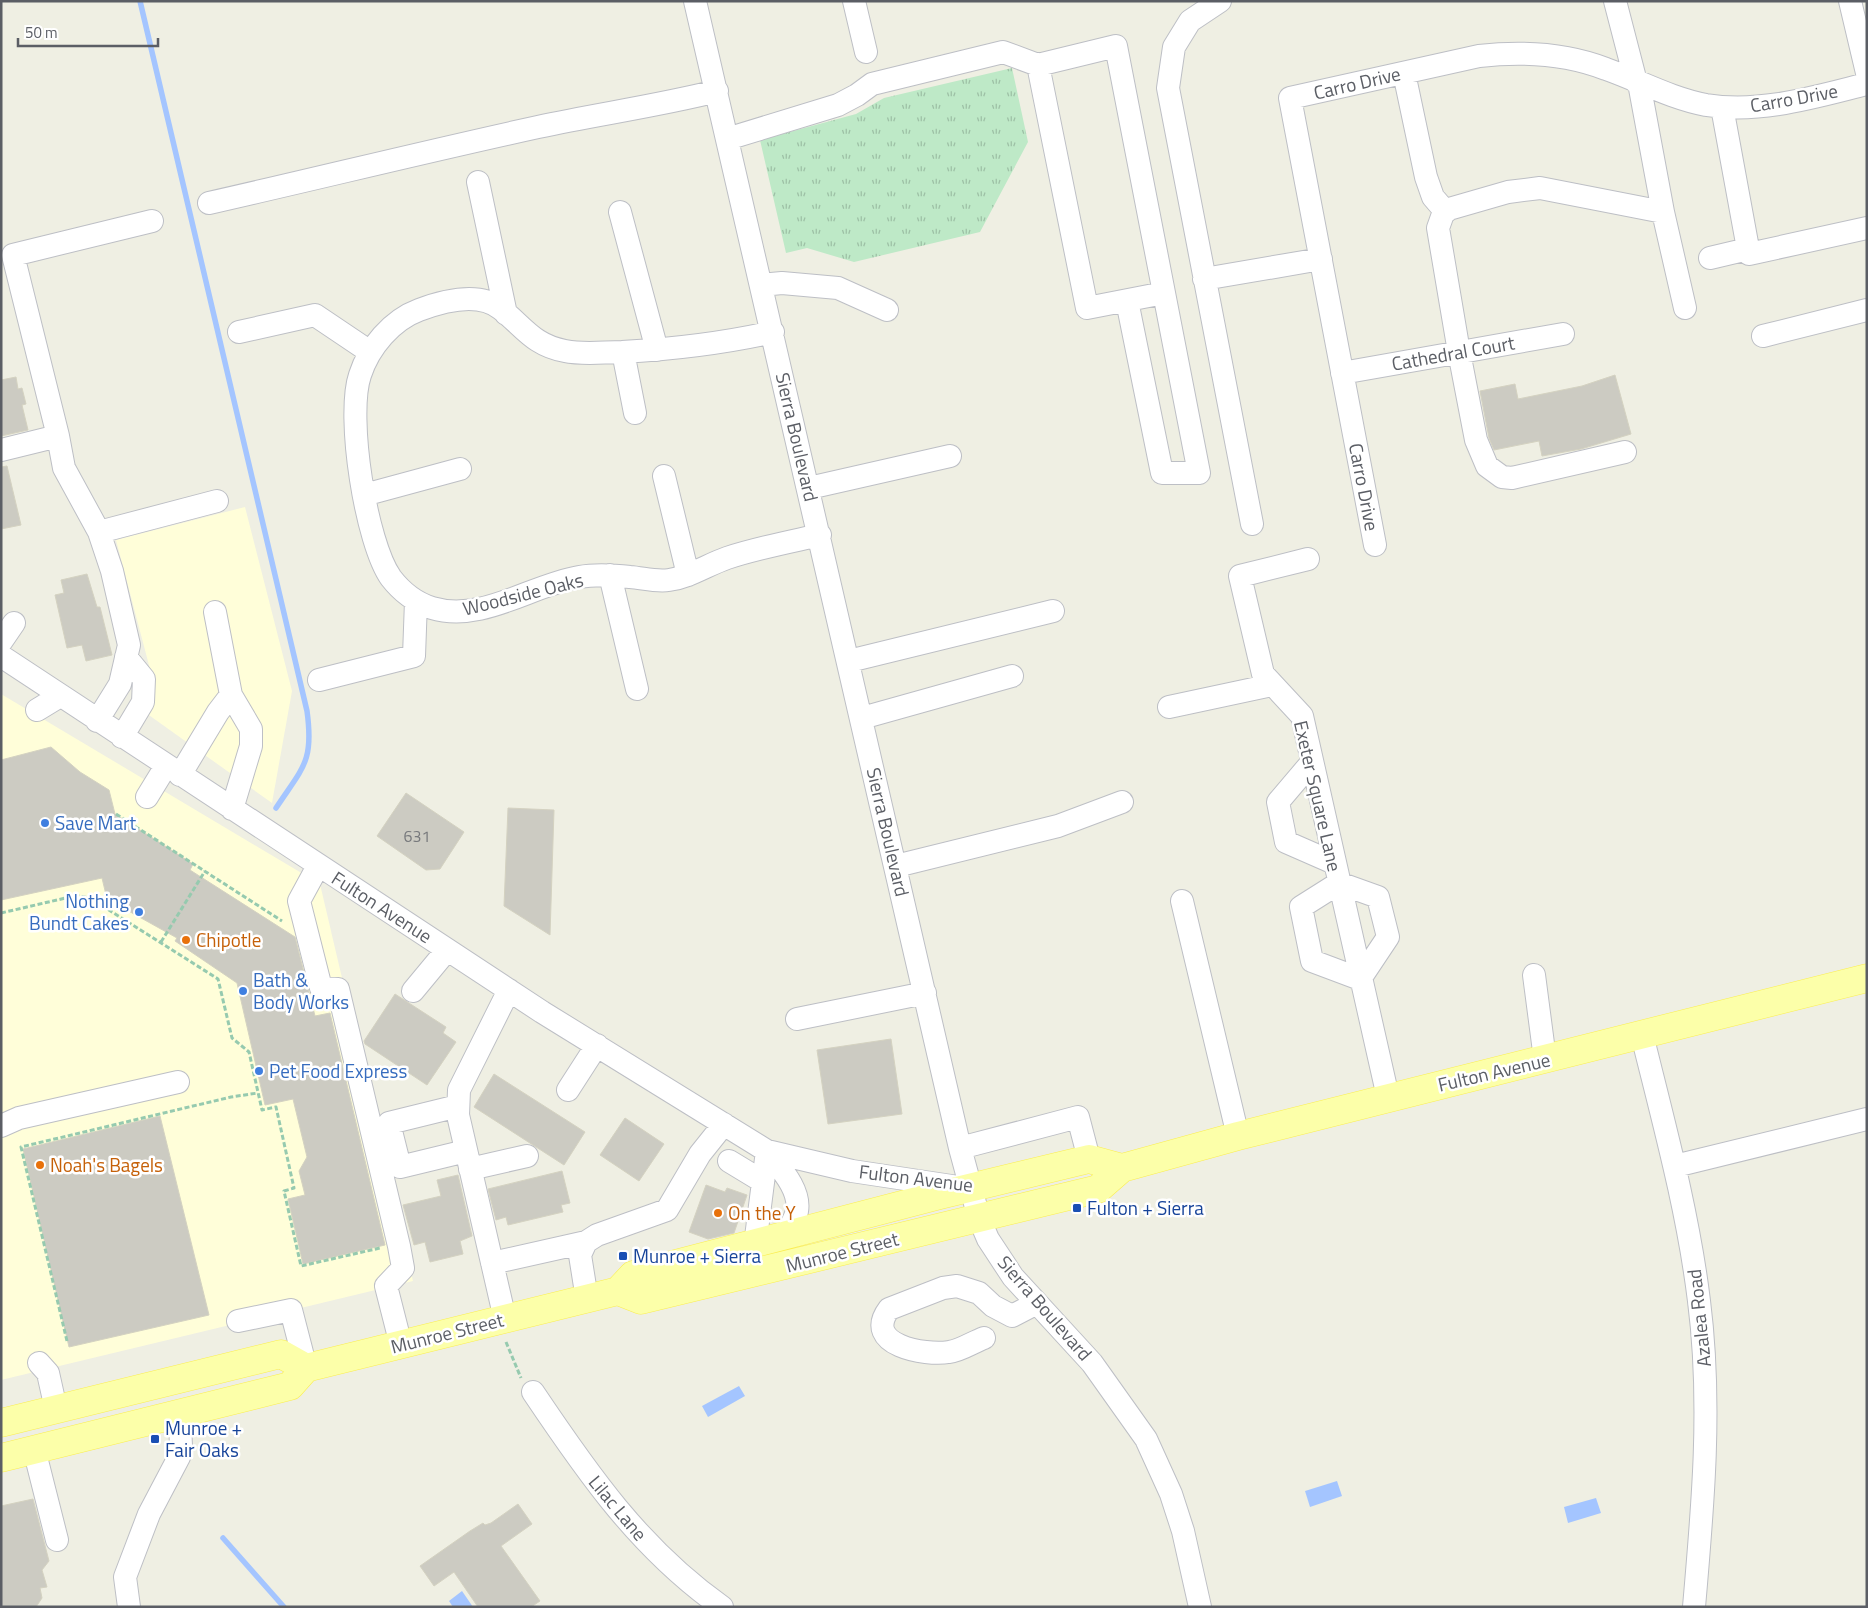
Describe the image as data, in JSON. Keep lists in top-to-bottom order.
{
  "streets": {
    "main road": ["Fulton Avenue", "Munroe Street"],
    "street": [
      "Carro Drive",
      "Cathedral Court",
      "Sierra Boulevard",
      "Woodside Oaks",
      "Exeter Square Lane",
      "Azalea Road",
      "Lilac Lane"
    ]
  },
  "crossings": [
    ["Carro Drive", "Cathedral Court"],
    ["Sierra Boulevard", "Woodside Oaks"],
    ["Sierra Boulevard", "Fulton Avenue"],
    ["Sierra Boulevard", "Munroe Street"],
    ["Exeter Square Lane", "Fulton Avenue"],
    ["Fulton Avenue", "Munroe Street"],
    ["Fulton Avenue", "Azalea Road"]
  ],
  "places": {
    "other": [
      "Save Mart",
      "Nothing Bundt Cakes",
      "Chipotle",
      "Bath & Body Works",
      "Pet Food Express",
      "Noah's Bagels",
      "On the Y"
    ],
    "transit": ["Fulton + Sierra", "Munroe + Sierra", "Munroe + Fair Oaks"]
  },
  "house_numbers": ["631"],
  "scale_bar": "50 m"
}
